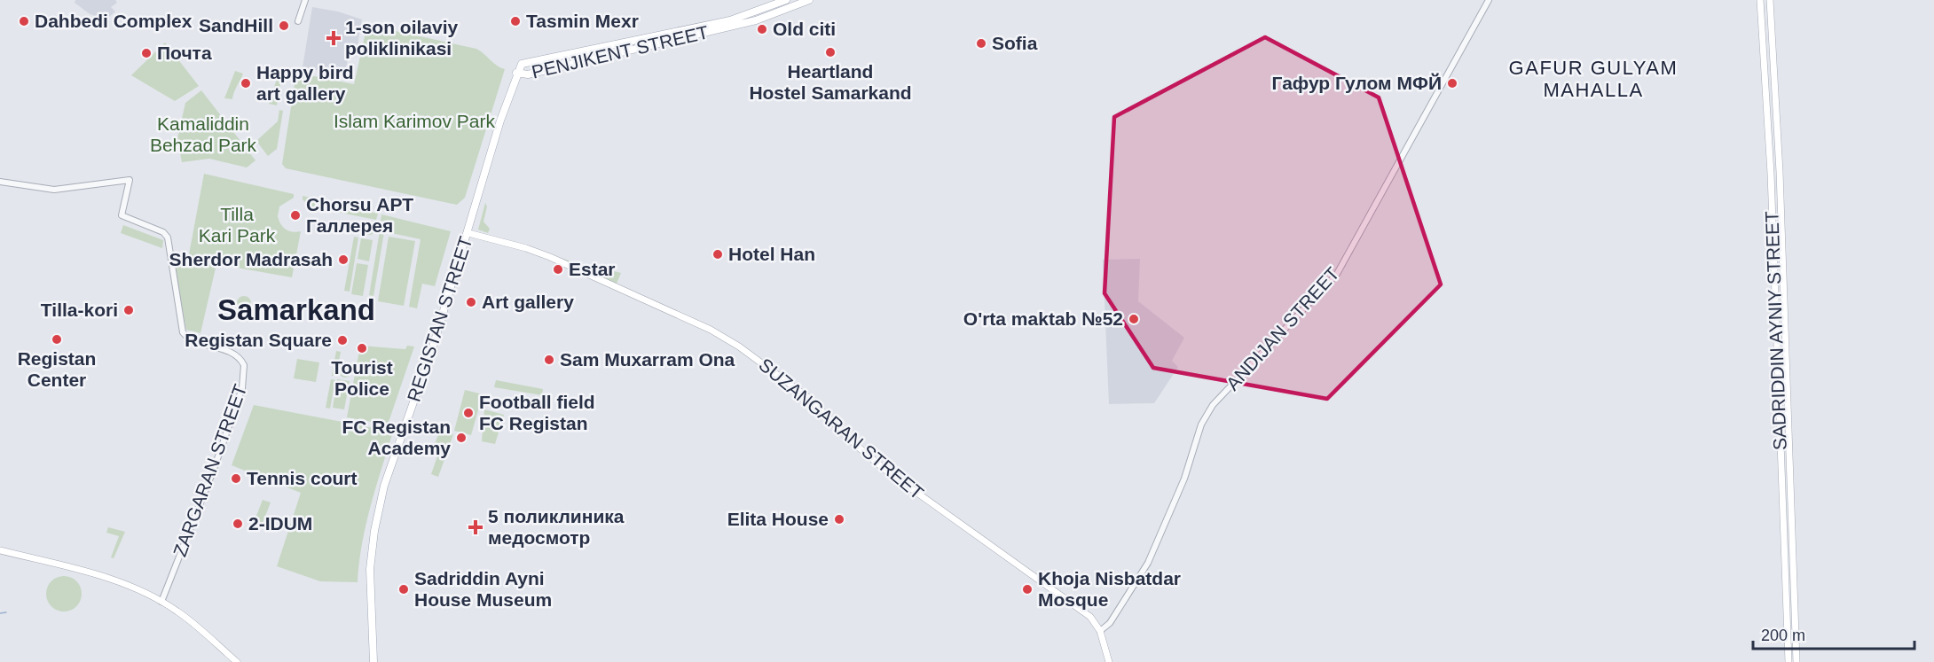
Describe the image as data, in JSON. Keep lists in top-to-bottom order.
{
  "streets": {
    "main road": [
      "PENJIKENT STREET",
      "REGISTAN STREET",
      "SADRIDDIN AYNIY STREET",
      "SUZANGARAN STREET"
    ],
    "street": ["ANDIJAN STREET", "ZARGARAN STREET"]
  },
  "crossings": [
    ["PENJIKENT STREET", "REGISTAN STREET"],
    ["REGISTAN STREET", "SUZANGARAN STREET"],
    ["ANDIJAN STREET", "SUZANGARAN STREET"]
  ],
  "districts": ["GAFUR GULYAM MAHALLA", "Samarkand"],
  "parks": ["Islam Karimov Park", "Kamaliddin Behzad Park", "Tilla Kari Park"],
  "places": {
    "other": [
      "Dahbedi Complex",
      "Tasmin Mexr",
      "SandHill",
      "Old citi",
      "Sofia",
      "Heartland Hostel Samarkand",
      "Почта",
      "Happy bird art gallery",
      "Гафур Гулом МФЙ",
      "Chorsu АРТ Галлерея",
      "Hotel Han",
      "Sherdоr Madrasah",
      "Estar",
      "Art gallery",
      "Tilla-kori",
      "O'rta maktab №52",
      "Registan Center",
      "Registan Square",
      "Tourist Police",
      "Sam Muxarram Ona",
      "Football field FC Registan",
      "FC Registan Academy",
      "Tennis court",
      "Elita House",
      "2-IDUM",
      "Sadriddin Ayni House Museum",
      "Khoja Nisbatdar Mosque"
    ],
    "health": ["1-son oilaviy poliklinikasi", "5 поликлиника медосмотр"]
  },
  "scale_bar": "200 m"
}
